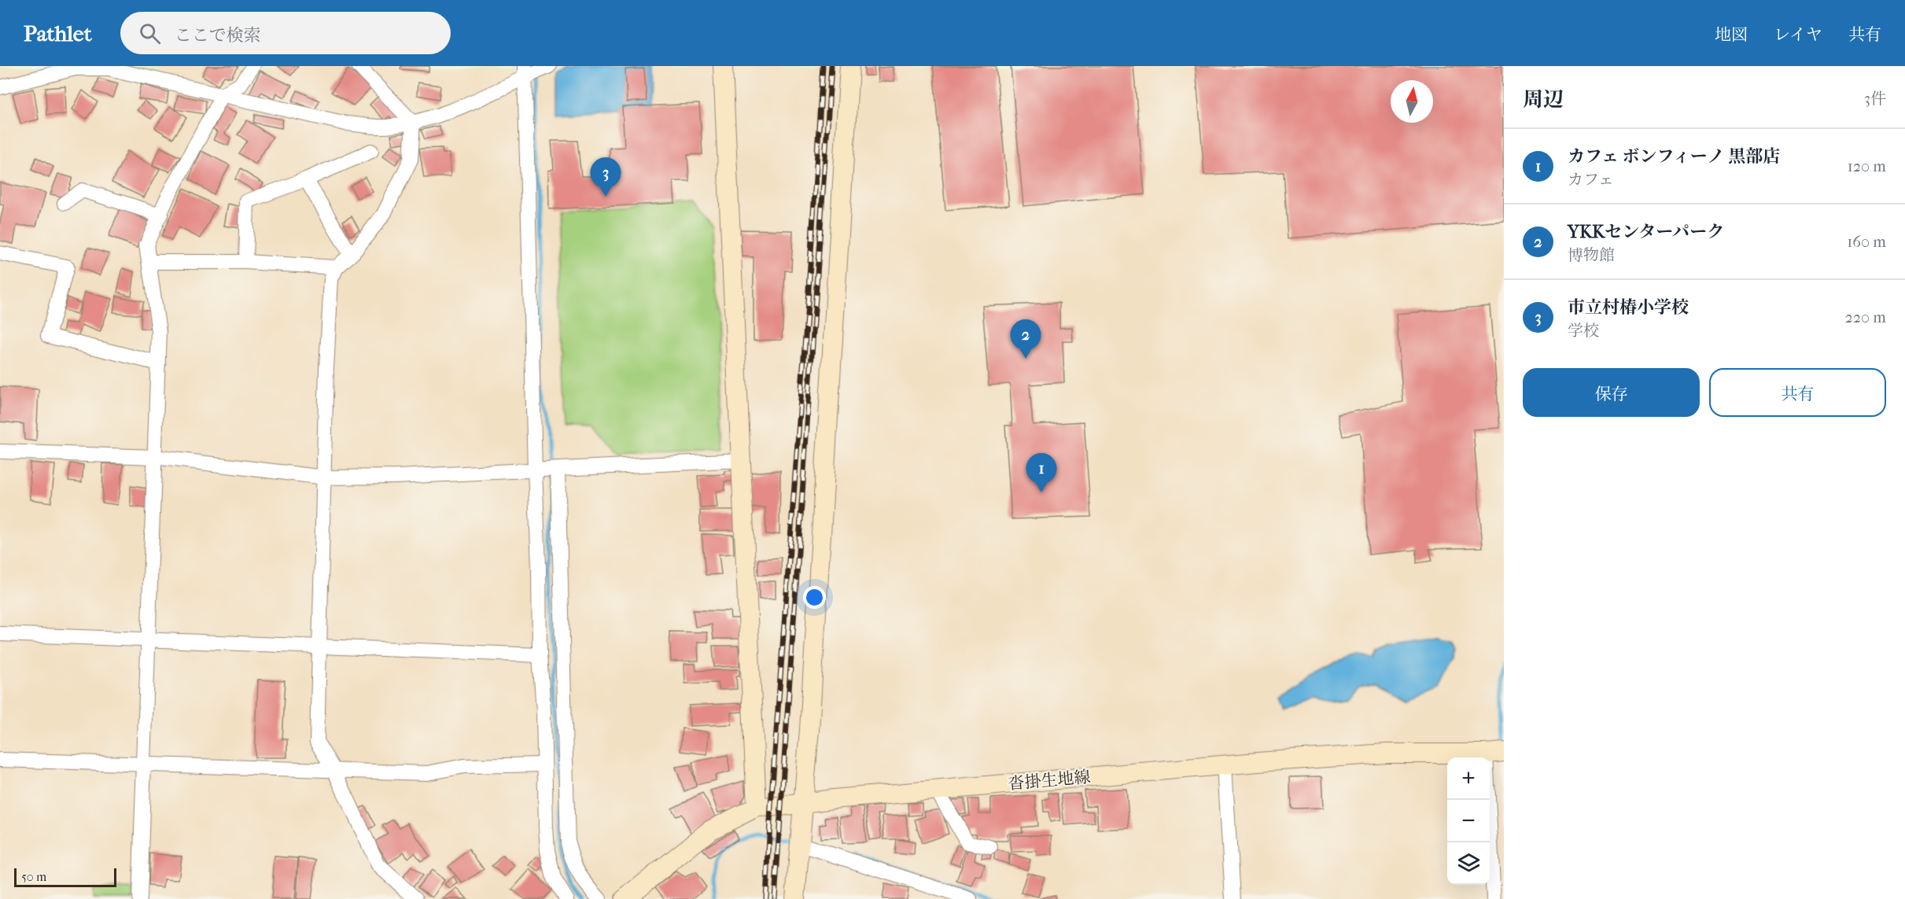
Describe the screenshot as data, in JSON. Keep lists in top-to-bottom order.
{
  "streets": {
    "street": ["沓掛生地線"]
  },
  "scale_bar": "50 m",
  "north": "top",
  "page": {
    "header": "Pathlet",
    "search": "ここで検索",
    "nav": ["地図", "レイヤ", "共有"],
    "heading": ["周辺", "3件"],
    "list": [
      {
        "mark": "1",
        "name": "カフェ ボンフィーノ 黒部店",
        "note": "カフェ",
        "value": "120 m"
      },
      {
        "mark": "2",
        "name": "YKKセンターパーク",
        "note": "博物館",
        "value": "160 m"
      },
      {
        "mark": "3",
        "name": "市立村椿小学校",
        "note": "学校",
        "value": "220 m"
      }
    ],
    "pins": ["3", "2", "1"],
    "buttons": ["保存", "共有"],
    "map_buttons": ["+", "−"],
    "scale": "50 m"
  }
}
